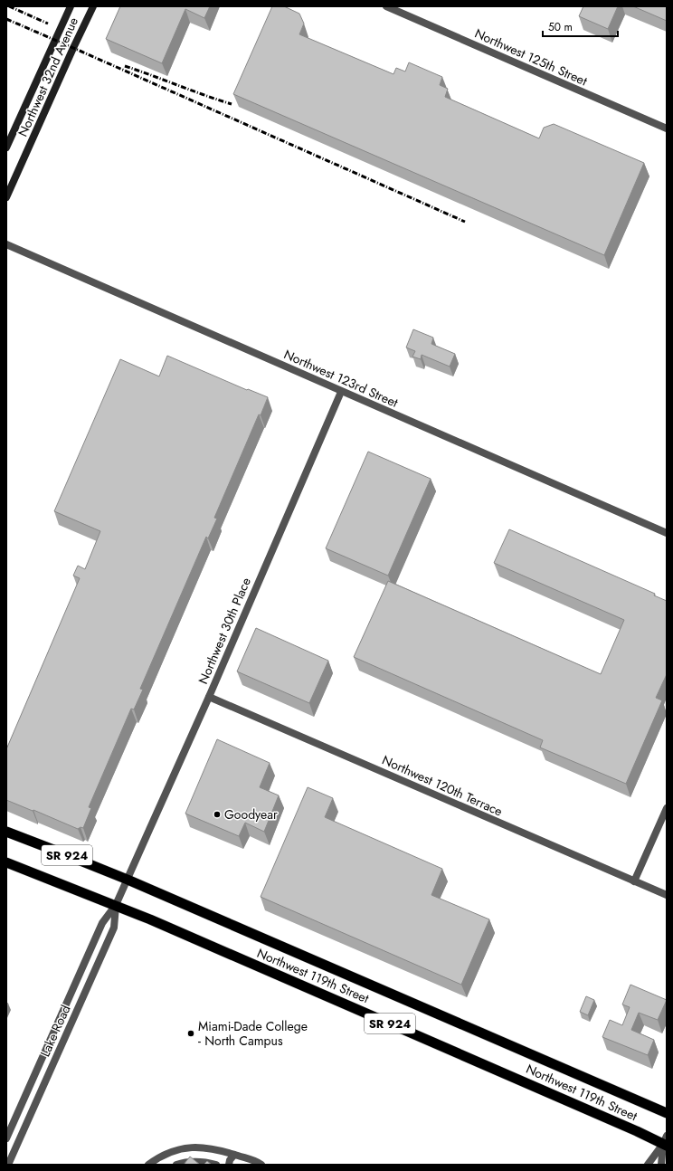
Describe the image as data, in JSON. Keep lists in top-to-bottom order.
{
  "streets": {
    "highway": ["SR 924", "Northwest 119th Street"],
    "main road": ["Northwest 32nd Avenue"],
    "street": [
      "Northwest 125th Street",
      "Northwest 123rd Street",
      "Northwest 30th Place",
      "Northwest 120th Terrace",
      "Lake Road"
    ]
  },
  "crossings": [
    ["Northwest 123rd Street", "Northwest 30th Place"],
    ["Northwest 30th Place", "Northwest 120th Terrace"],
    ["Northwest 30th Place", "Northwest 119th Street"],
    ["Northwest 30th Place", "Lake Road"],
    ["Northwest 119th Street", "Lake Road"]
  ],
  "places": ["Goodyear", "Miami-Dade College - North Campus"],
  "scale_bar": "50 m"
}
